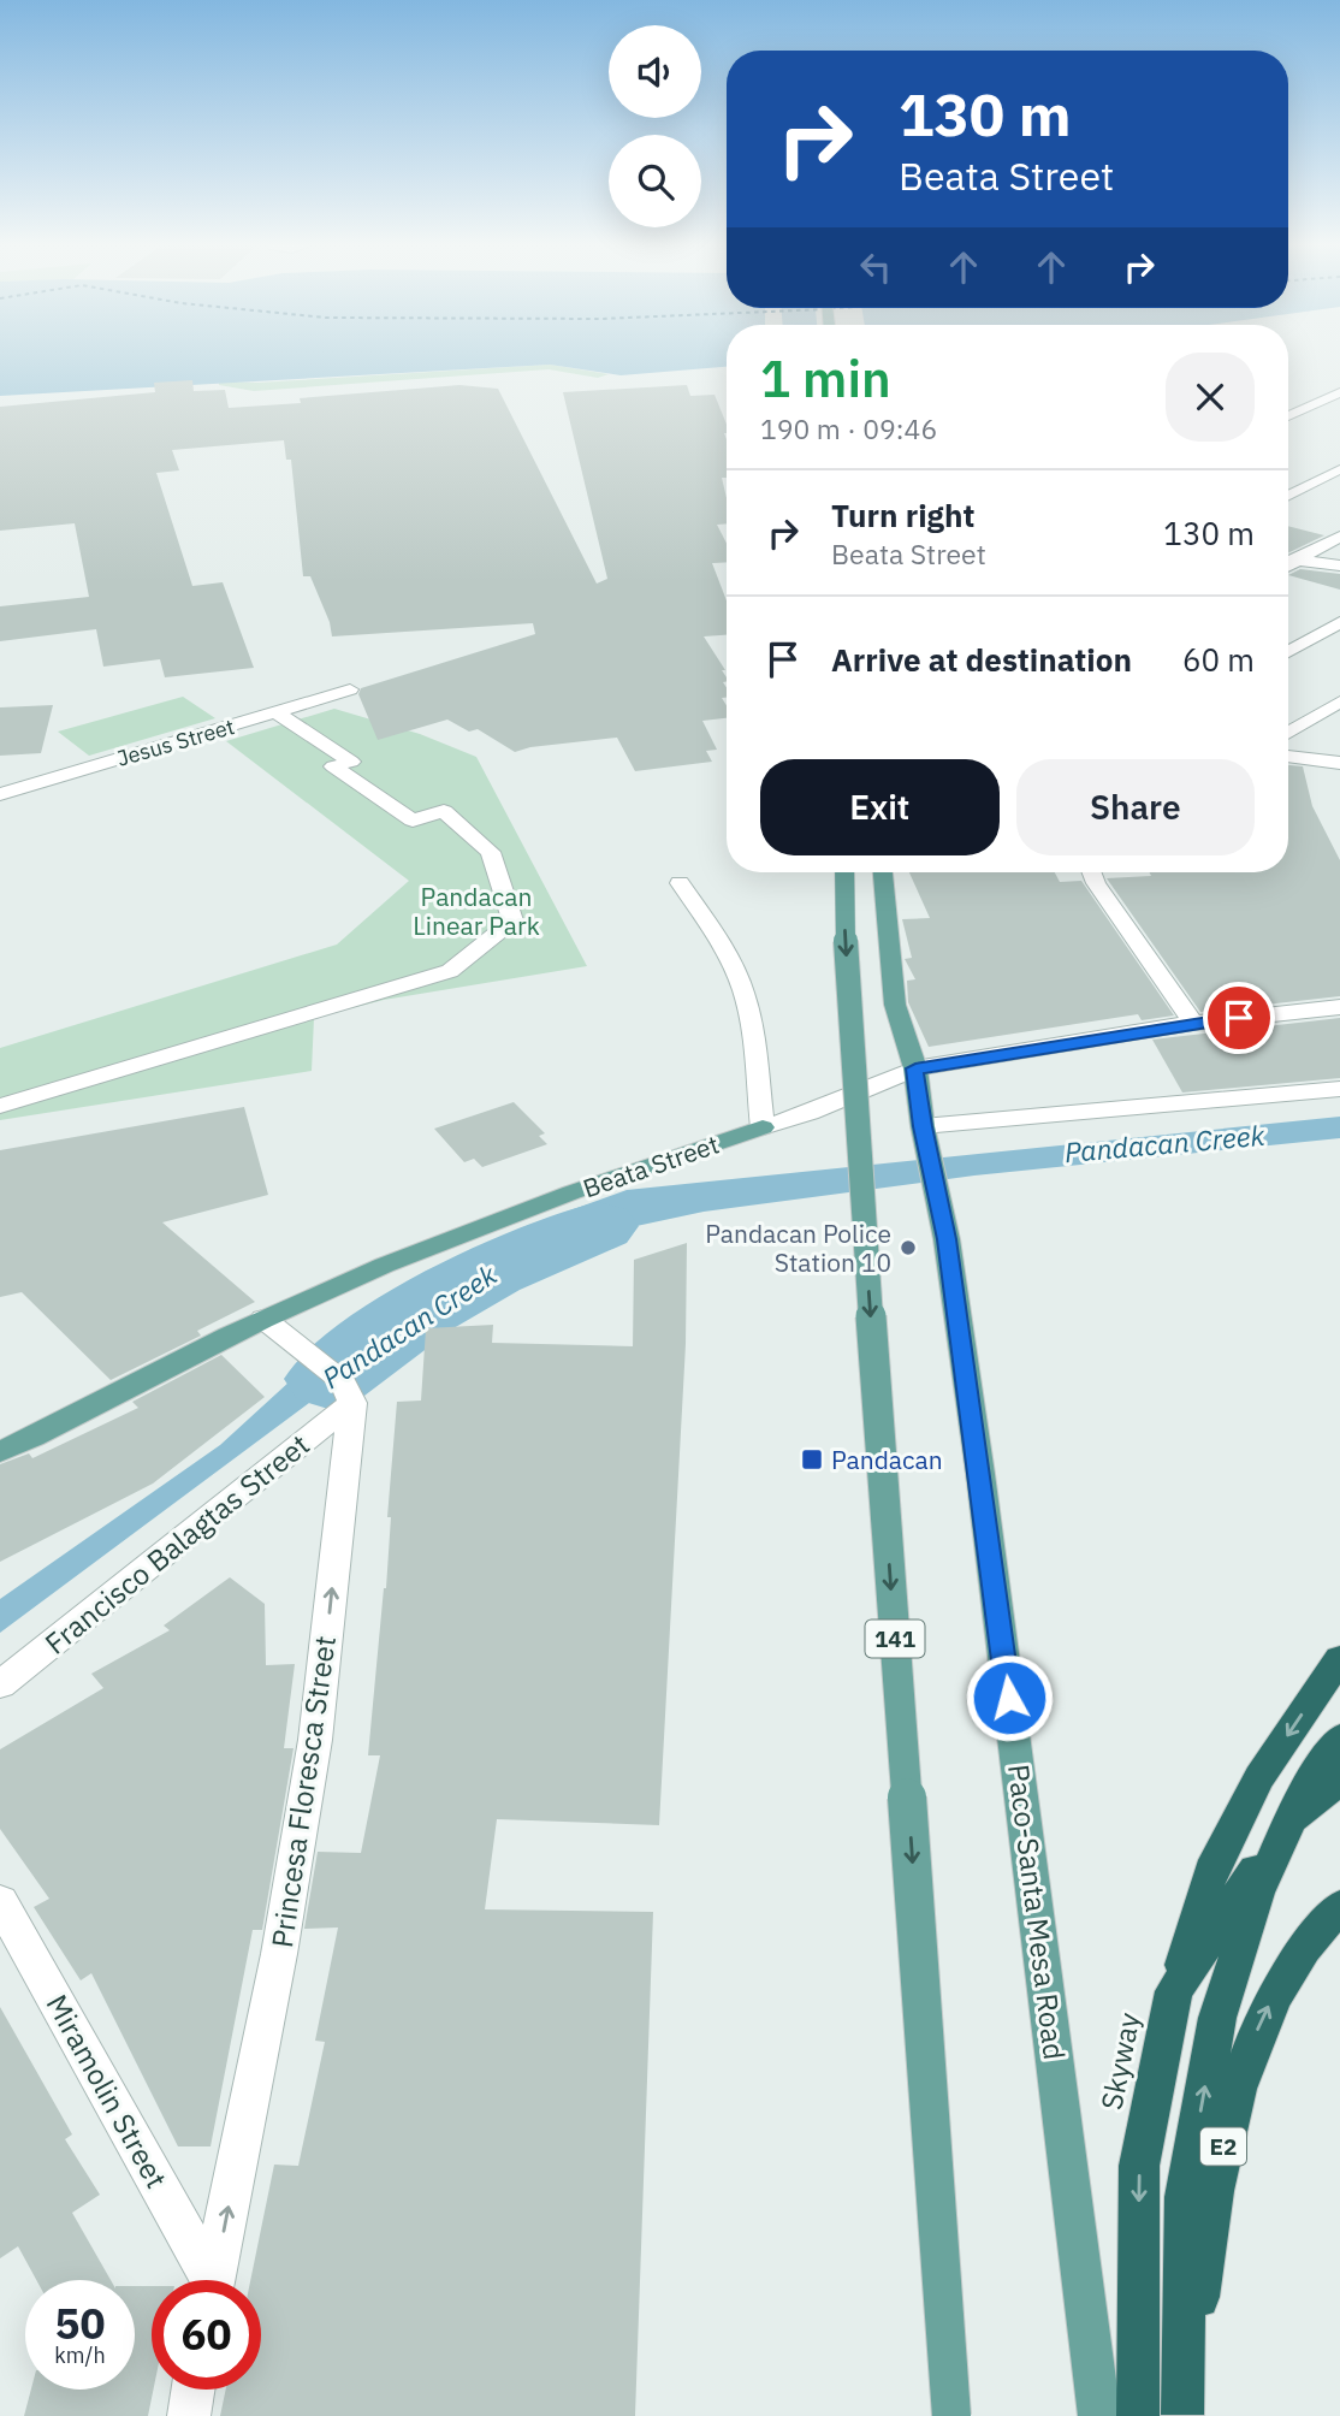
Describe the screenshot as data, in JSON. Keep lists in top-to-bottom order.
{
  "streets": {
    "highway": ["Skyway", "E2"],
    "main road": ["Beata Street", "141", "Paco-Santa Mesa Road"],
    "street": [
      "Jesus Street",
      "Francisco Balagtas Street",
      "Princesa Floresca Street",
      "Miramolin Street"
    ]
  },
  "crossings": [
    ["Beata Street", "Paco-Santa Mesa Road"],
    ["Francisco Balagtas Street", "Princesa Floresca Street"]
  ],
  "one_way": ["Princesa Floresca Street"],
  "water": ["Pandacan Creek"],
  "parks": ["Pandacan Linear Park"],
  "places": {
    "other": ["Pandacan Police Station 10"],
    "transit": ["Pandacan"]
  },
  "page": {
    "turn": ["130 m", "Beata Street"],
    "heading": ["1 min", "190 m · 09:46"],
    "list": [
      {
        "name": "Turn right",
        "note": "Beata Street",
        "value": "130 m"
      },
      {
        "name": "Arrive at destination",
        "value": "60 m"
      }
    ],
    "buttons": ["Exit", "Share"],
    "speed": "50 km/h",
    "limit": "60"
  }
}
